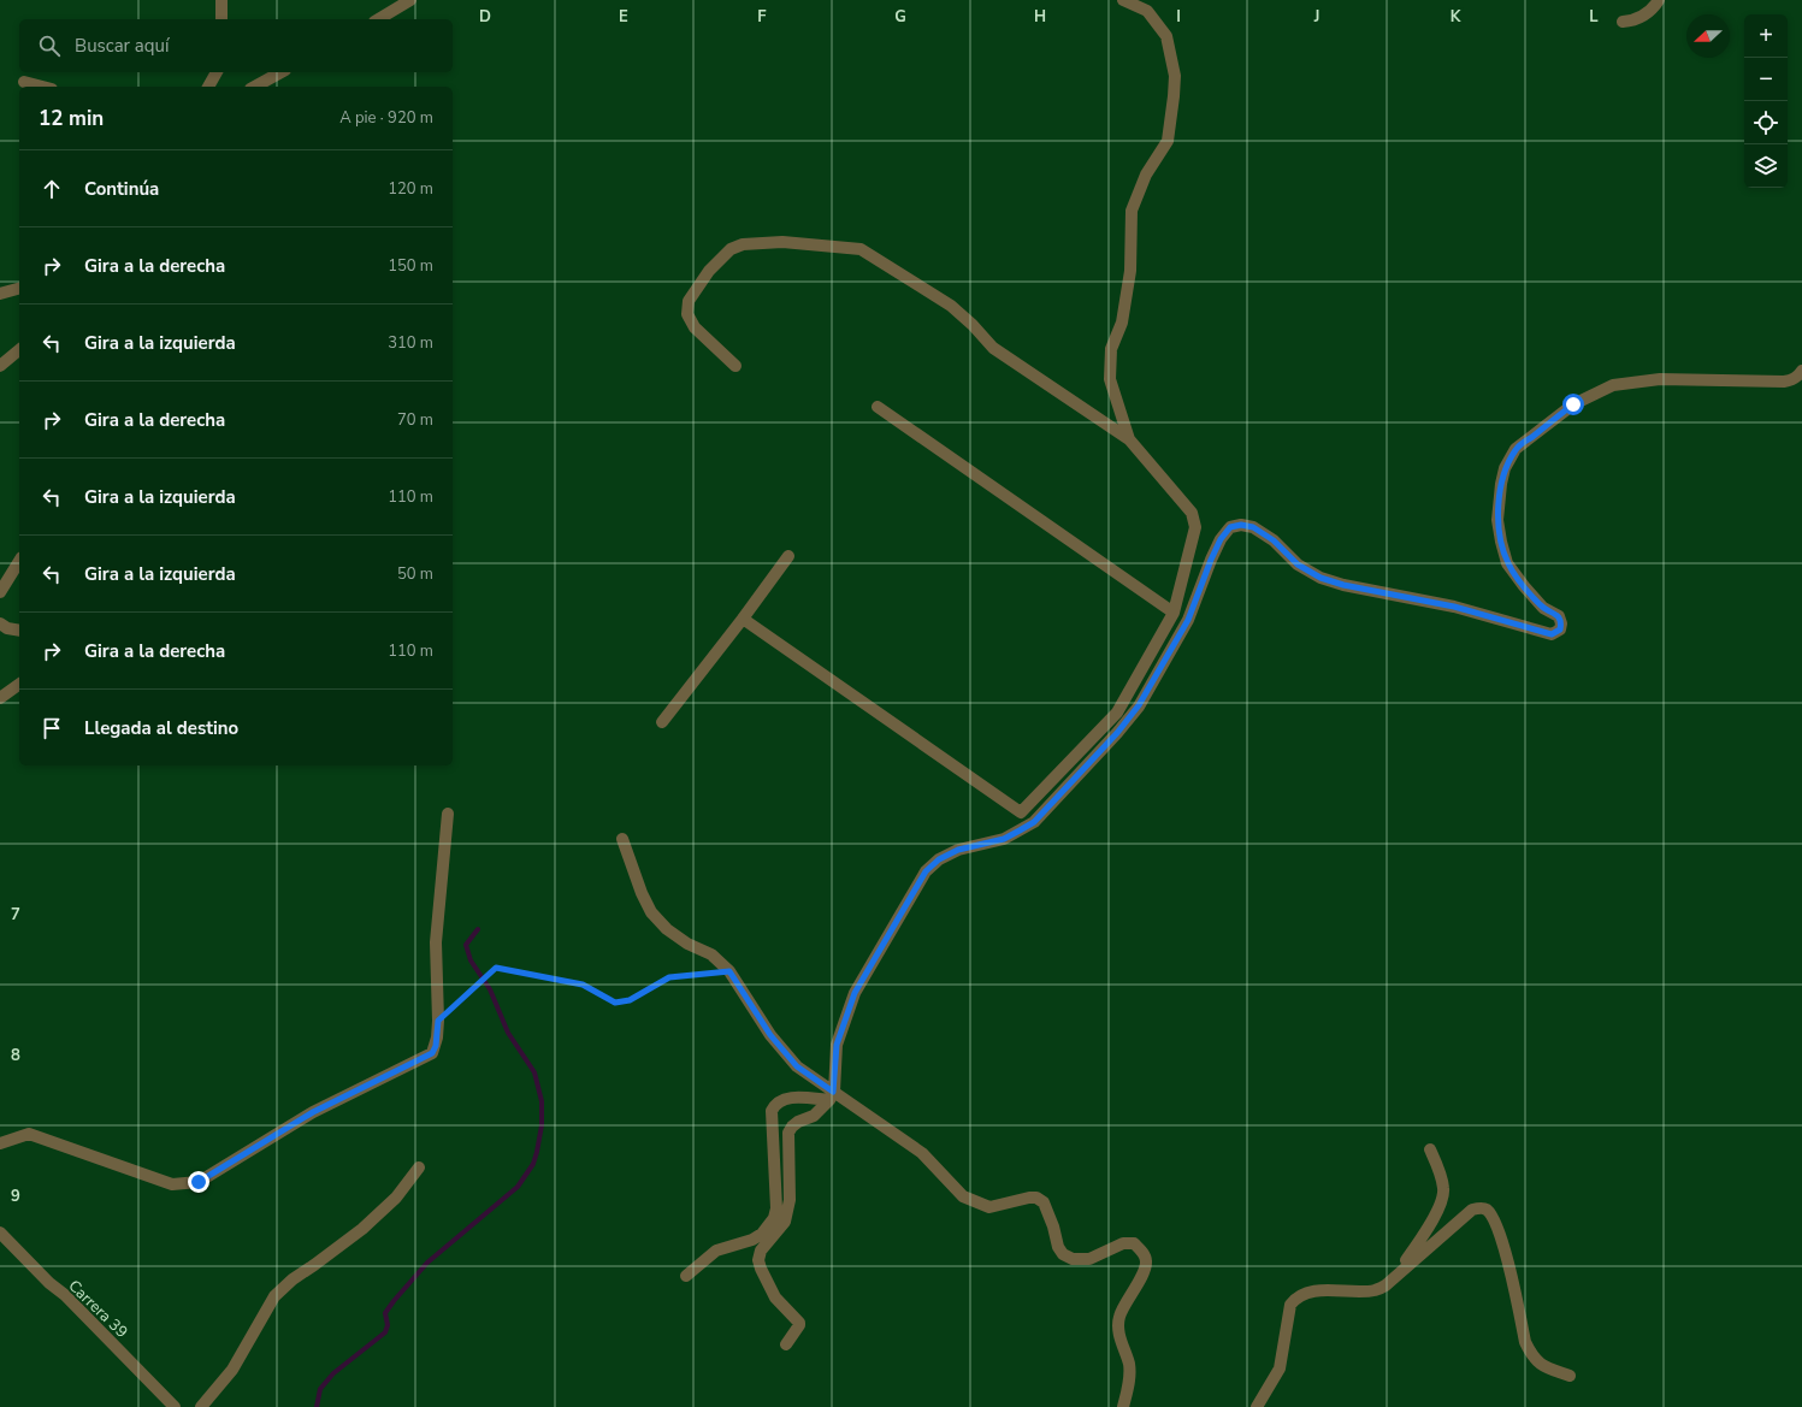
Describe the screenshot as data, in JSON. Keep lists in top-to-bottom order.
{
  "streets": {
    "street": ["Carrera 39"]
  },
  "north": "left",
  "page": {
    "map_buttons": ["+", "−"],
    "search": "Buscar aquí",
    "heading": ["12 min", "A pie · 920 m"],
    "list": [
      ["Continúa", "120 m"],
      ["Gira a la derecha", "150 m"],
      ["Gira a la izquierda", "310 m"],
      ["Gira a la derecha", "70 m"],
      ["Gira a la izquierda", "110 m"],
      ["Gira a la izquierda", "50 m"],
      ["Gira a la derecha", "110 m"],
      "Llegada al destino"
    ]
  },
  "grid": {
    "columns": [
      "D",
      "E",
      "F",
      "G",
      "H",
      "I",
      "J",
      "K",
      "L"
    ],
    "rows": ["7", "8", "9"]
  }
}
